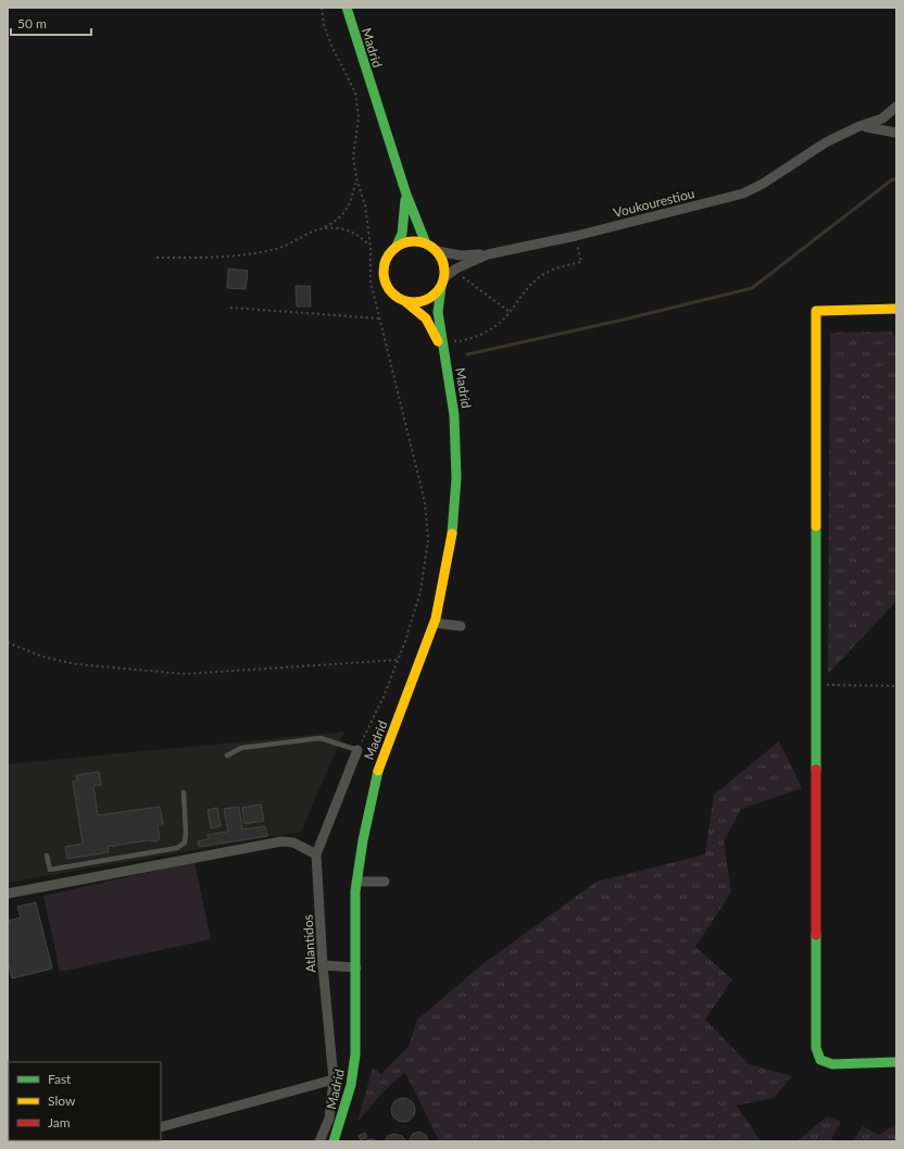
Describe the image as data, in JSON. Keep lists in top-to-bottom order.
{
  "streets": {
    "street": ["Madrid", "Voukourestiou", "Atlantidos"]
  },
  "crossings": [
    ["Madrid", "Voukourestiou"]
  ],
  "legend": ["Fast", "Slow", "Jam"],
  "scale_bar": "50 m"
}
